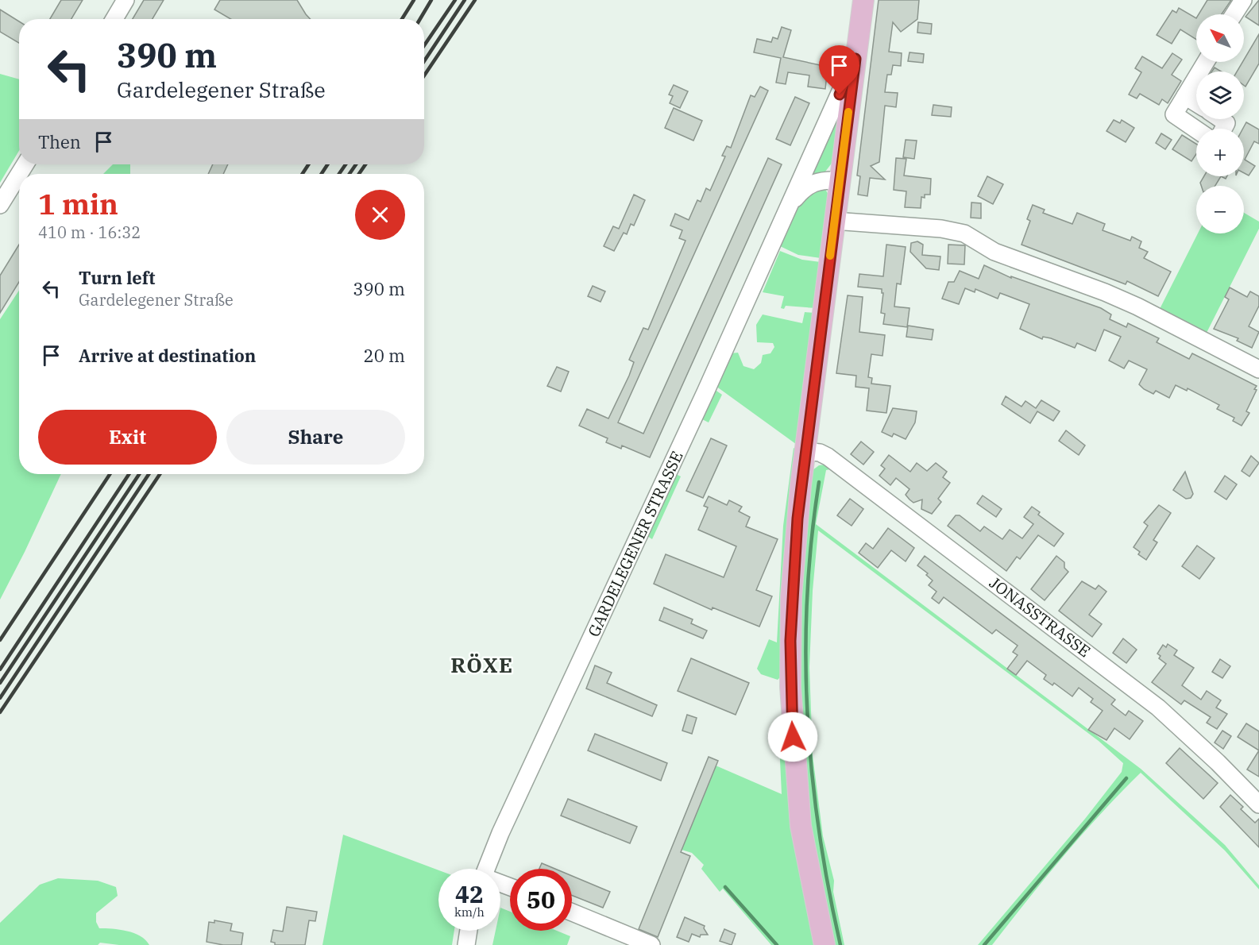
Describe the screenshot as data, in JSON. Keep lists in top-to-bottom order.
{
  "streets": {
    "street": ["GARDELEGENER STRASSE", "JONASSTRASSE"]
  },
  "districts": ["RÖXE"],
  "north": "top left",
  "page": {
    "map_buttons": ["+", "−"],
    "turn": ["390 m", "Gardelegener Straße"],
    "then": "Then",
    "heading": ["1 min", "410 m · 16:32"],
    "list": [
      {
        "name": "Turn left",
        "note": "Gardelegener Straße",
        "value": "390 m"
      },
      {
        "name": "Arrive at destination",
        "value": "20 m"
      }
    ],
    "buttons": ["Exit", "Share"],
    "speed": "42 km/h",
    "limit": "50"
  }
}
